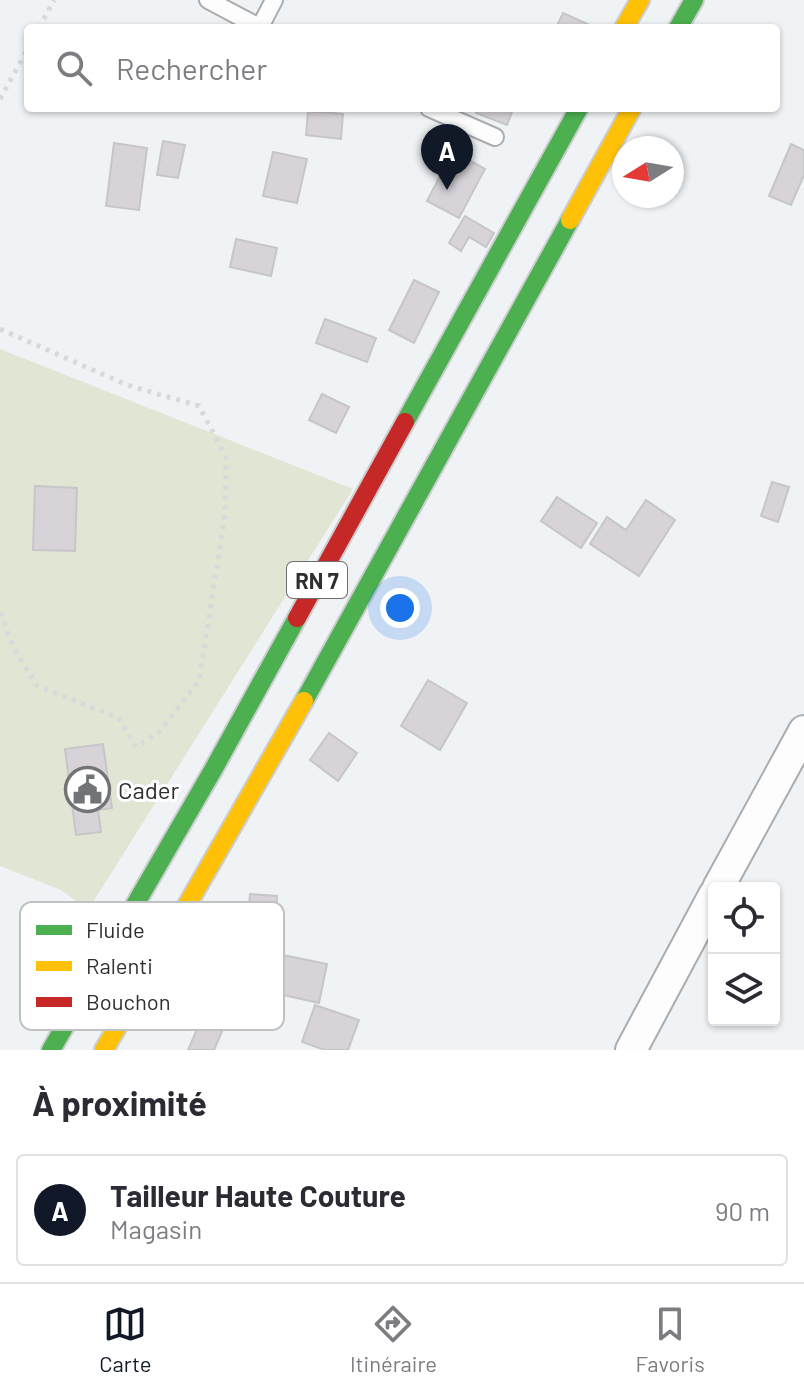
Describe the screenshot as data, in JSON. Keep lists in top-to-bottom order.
{
  "streets": {
    "main road": ["RN 7"]
  },
  "places": {
    "public building": ["Cader"]
  },
  "legend": ["Fluide", "Ralenti", "Bouchon"],
  "north": "left",
  "page": {
    "search": "Rechercher",
    "pins": "A",
    "heading": "À proximité",
    "list": [
      {
        "mark": "A",
        "name": "Tailleur Haute Couture",
        "note": "Magasin",
        "value": "90 m"
      }
    ],
    "nav": ["Carte", "Itinéraire", "Favoris"]
  }
}
